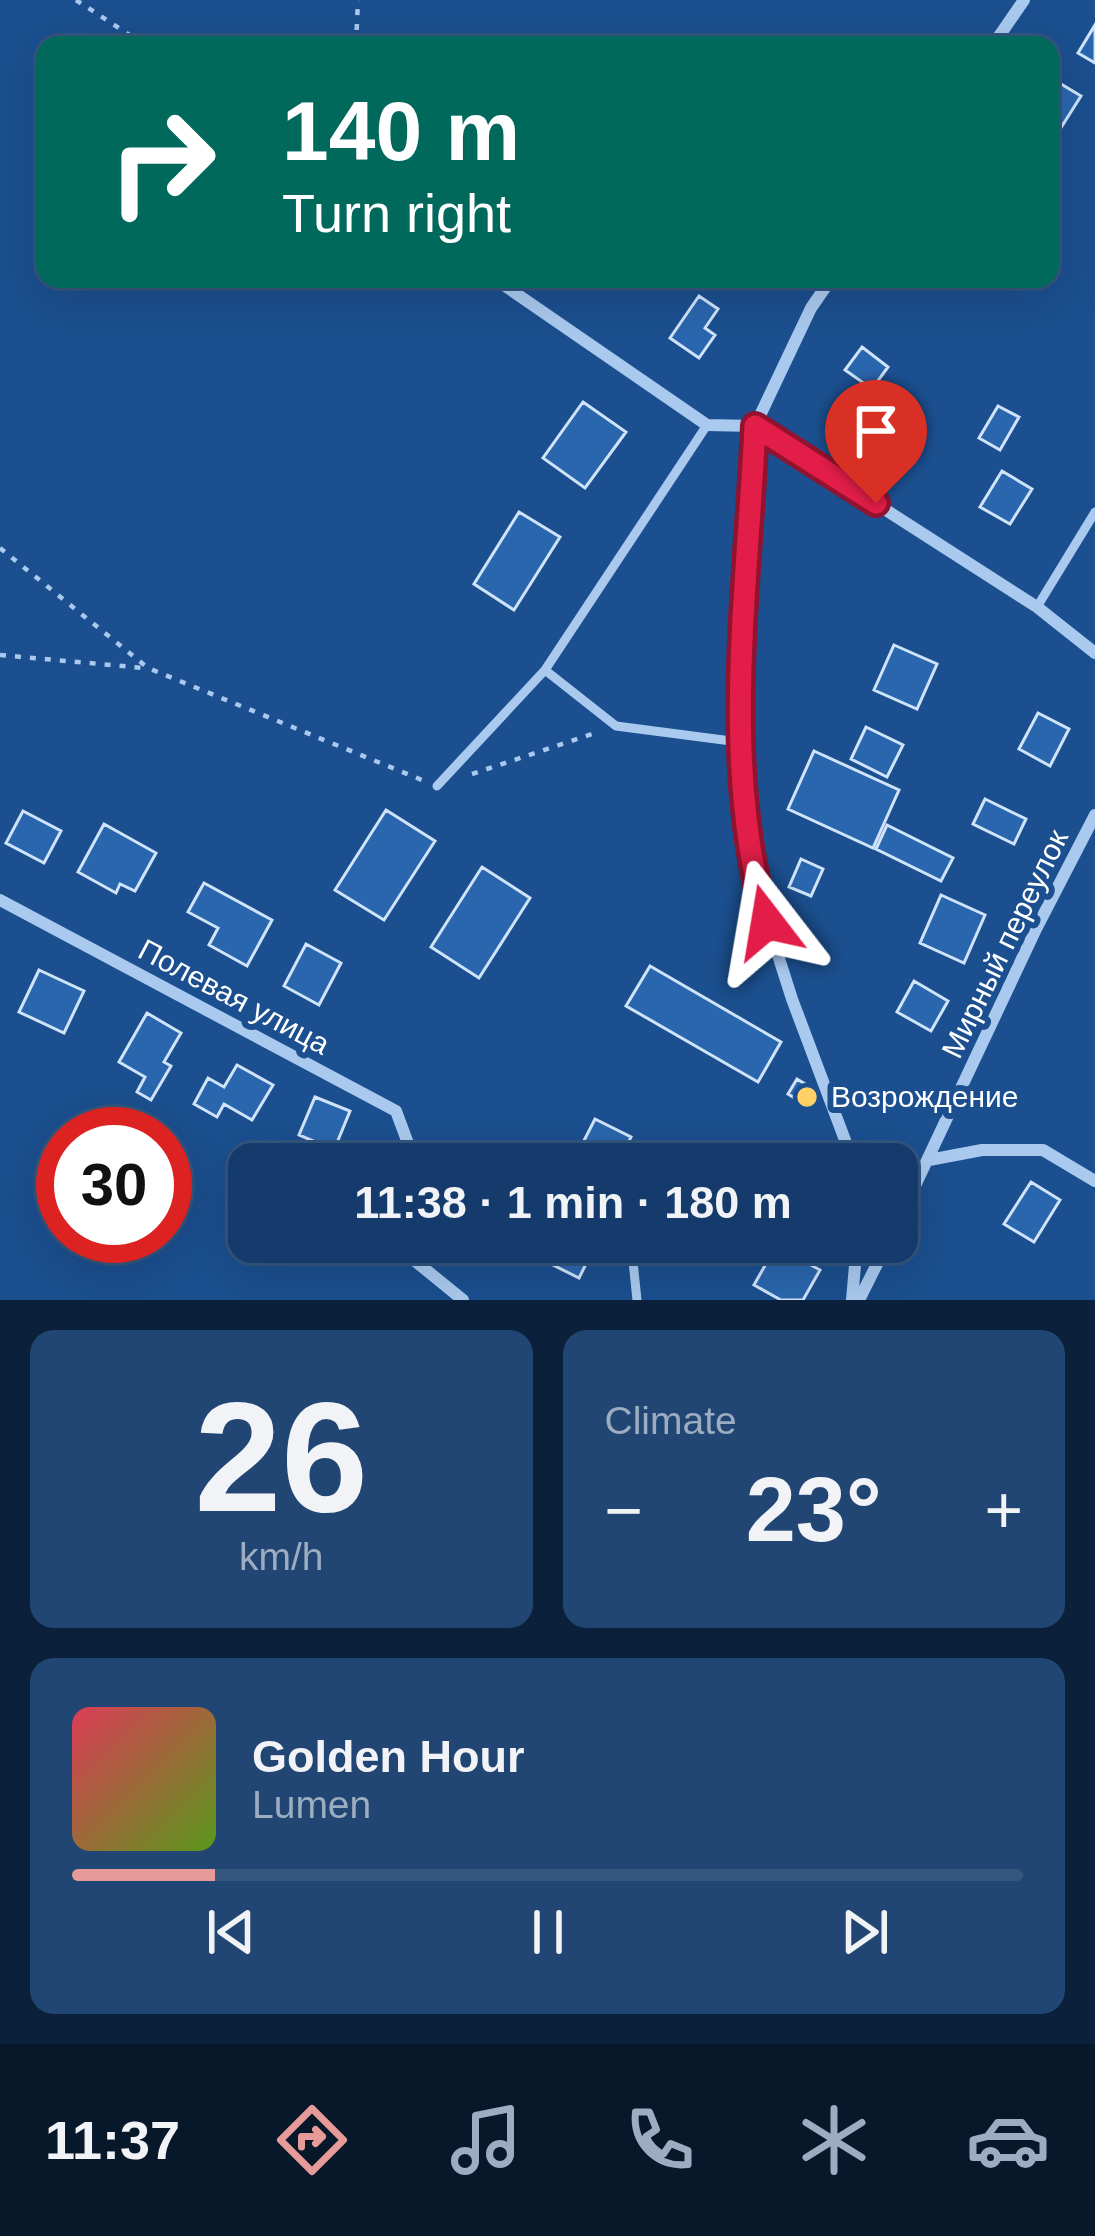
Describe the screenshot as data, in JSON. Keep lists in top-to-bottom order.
{
  "streets": {
    "street": ["Мирный переулок", "Полевая улица"]
  },
  "places": ["Возрождение"],
  "page": {
    "turn": ["140 m", "Turn right"],
    "limit": "30",
    "trip": "11:38 · 1 min · 180 m",
    "tile": [
      ["26", "km/h"],
      "Climate"
    ],
    "heat": ["−", "23°", "+"],
    "song": ["Golden Hour", "Lumen"],
    "tabs": "11:37"
  }
}
